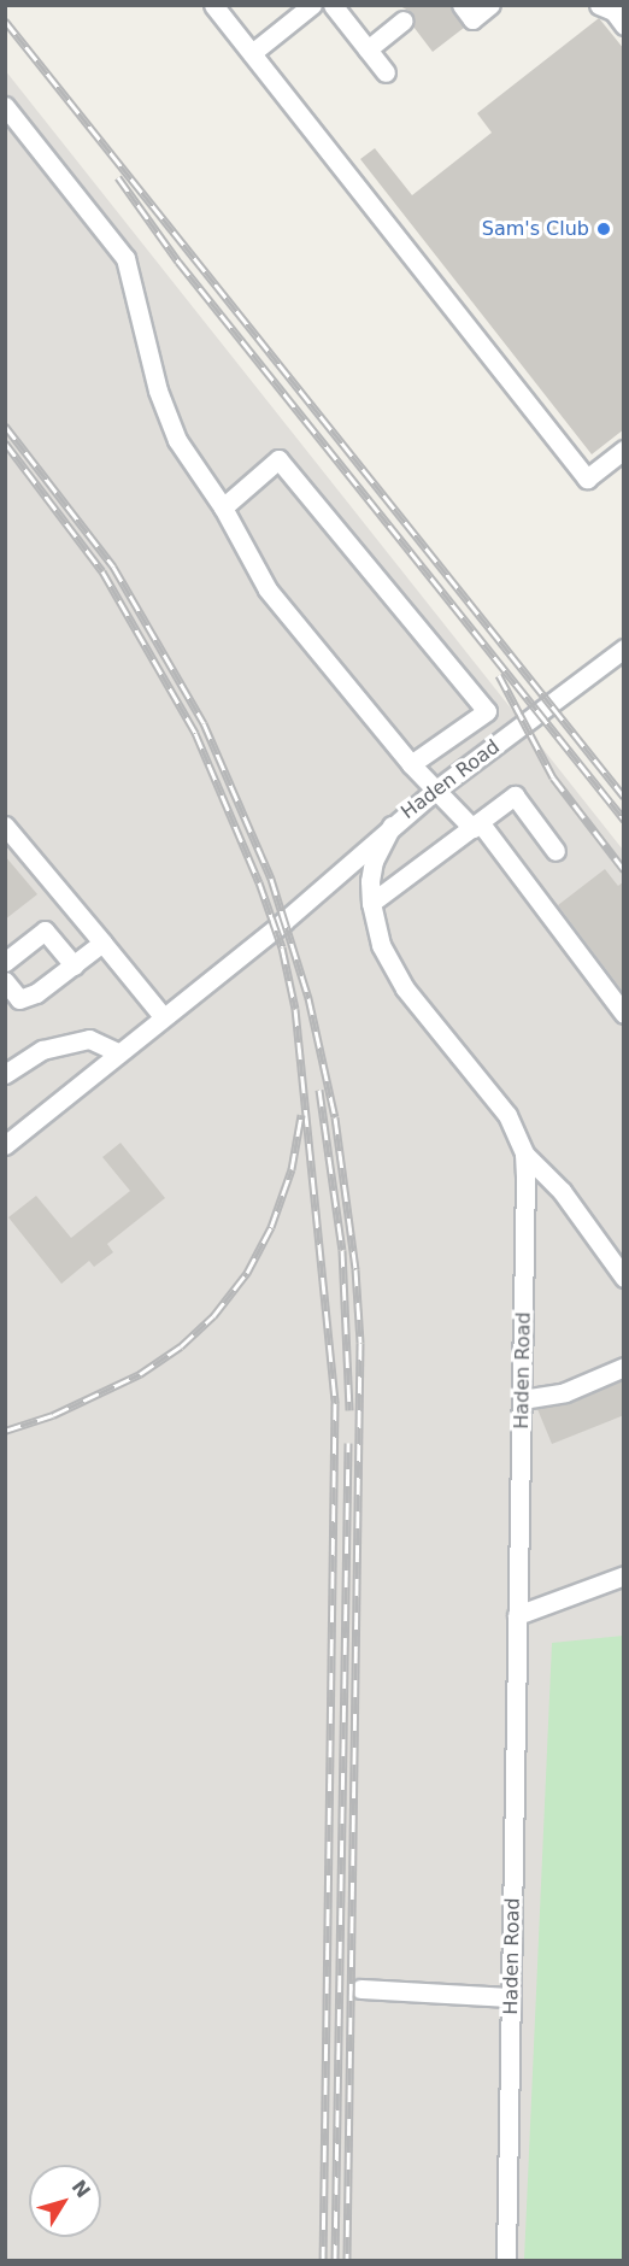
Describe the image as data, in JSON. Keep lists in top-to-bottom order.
{
  "streets": {
    "street": ["Haden Road"]
  },
  "places": ["Sam's Club"],
  "north": "top right"
}
